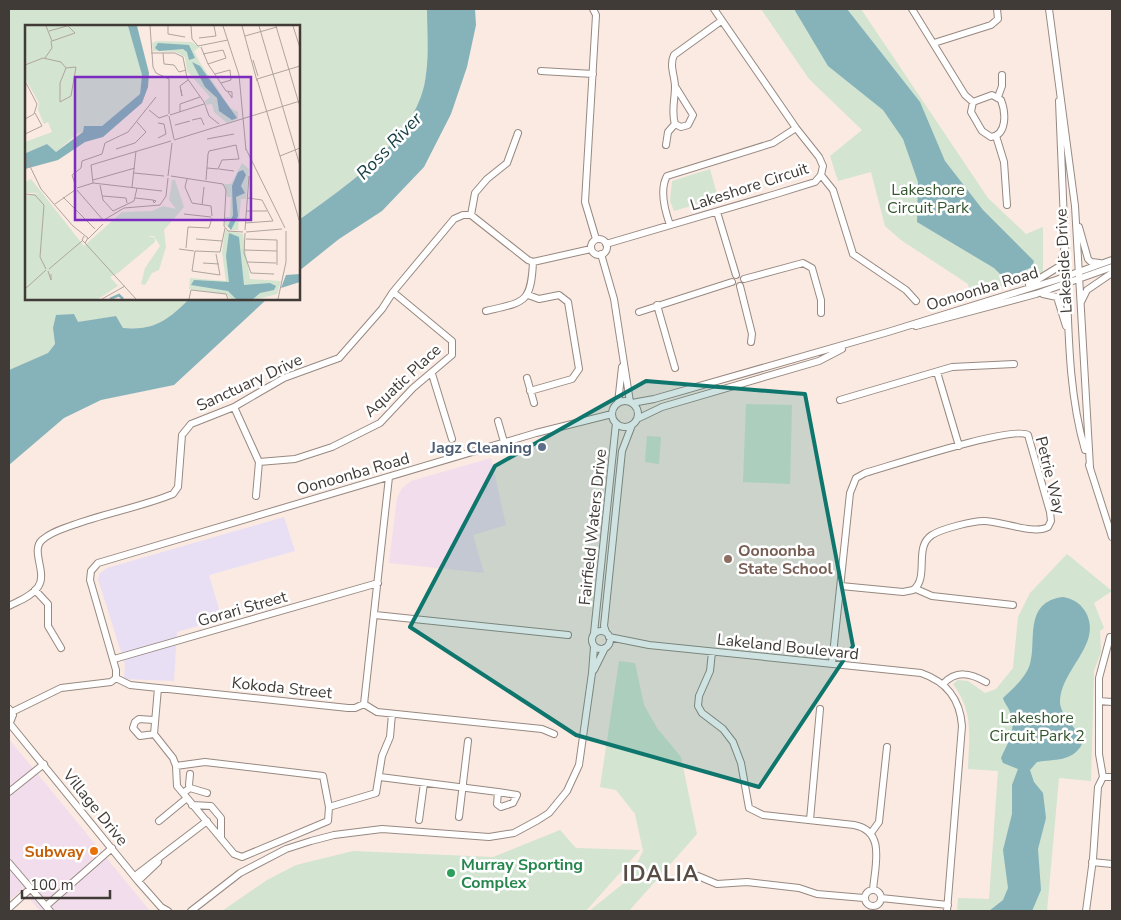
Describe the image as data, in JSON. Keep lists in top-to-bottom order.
{
  "streets": {
    "street": [
      "Lakeshore Circuit",
      "Lakeside Drive",
      "Oonoonba Road",
      "Aquatic Place",
      "Sanctuary Drive",
      "Petrie Way",
      "Fairfield Waters Drive",
      "Gorari Street",
      "Lakeland Boulevard",
      "Kokoda Street",
      "Village Drive"
    ]
  },
  "crossings": [
    ["Lakeside Drive", "Oonoonba Road"],
    ["Oonoonba Road", "Fairfield Waters Drive"],
    ["Oonoonba Road", "Gorari Street"],
    ["Aquatic Place", "Sanctuary Drive"],
    ["Petrie Way", "Lakeland Boulevard"],
    ["Fairfield Waters Drive", "Lakeland Boulevard"]
  ],
  "districts": ["IDALIA"],
  "water": ["Ross River"],
  "parks": ["Lakeshore Circuit Park", "Lakeshore Circuit Park 2"],
  "places": [
    "Jagz Cleaning",
    "Oonoonba State School",
    "Subway",
    "Murray Sporting Complex"
  ],
  "scale_bar": "100 m"
}
